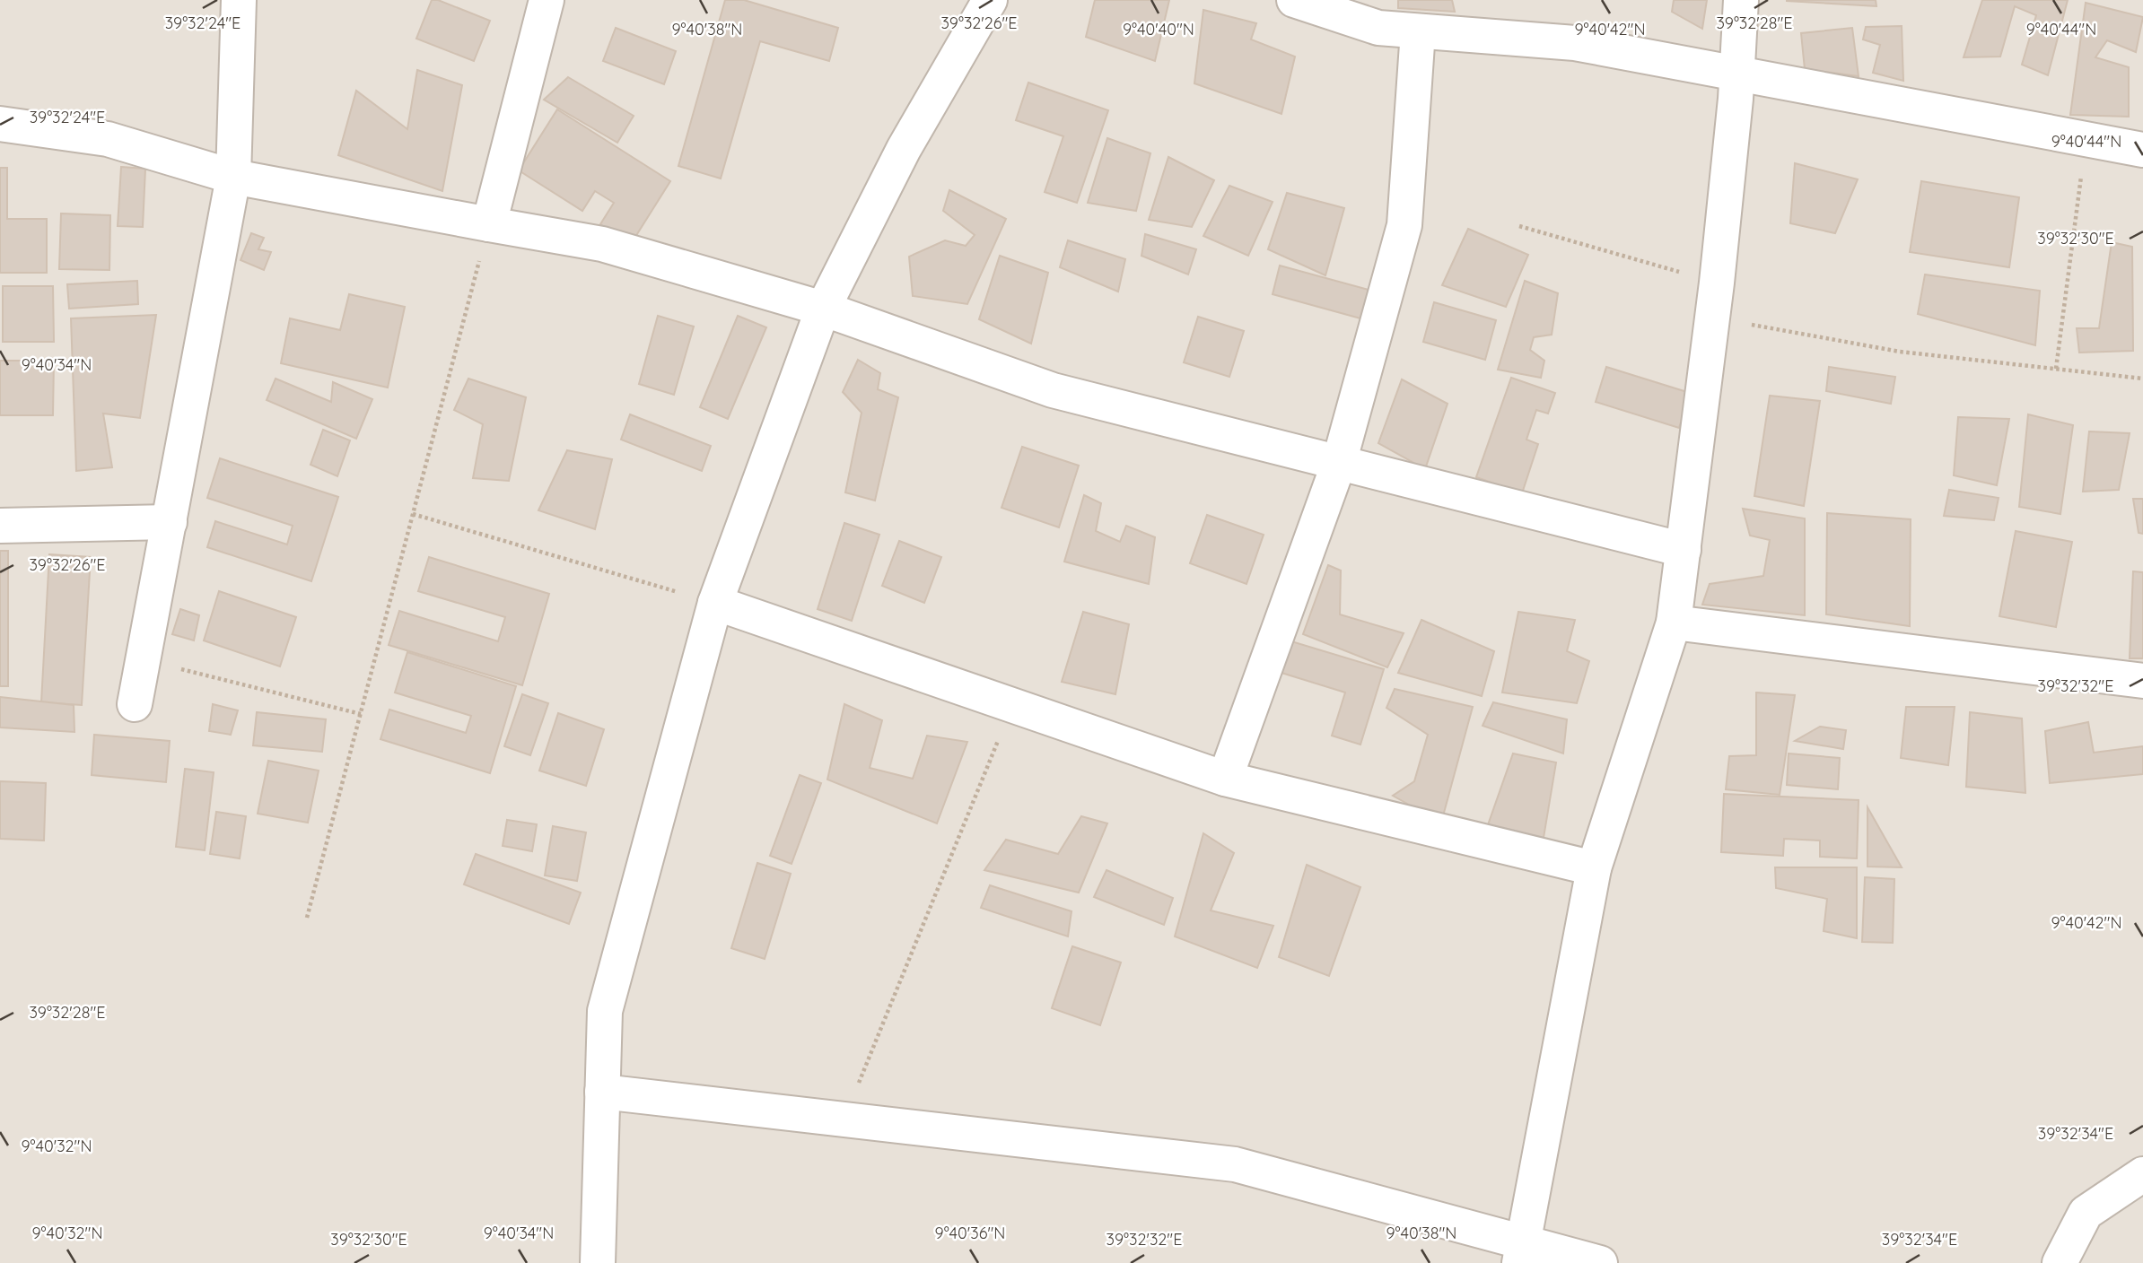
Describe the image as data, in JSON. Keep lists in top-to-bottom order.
{
  "coordinates": [
    "39°32'24\"E",
    "39°32'26\"E",
    "39°32'28\"E",
    "9°40'44\"N",
    "9°40'40\"N",
    "9°40'42\"N",
    "9°40'38\"N",
    "39°32'30\"E",
    "9°40'34\"N",
    "39°32'32\"E",
    "39°32'34\"E",
    "9°40'32\"N",
    "9°40'36\"N"
  ]
}
